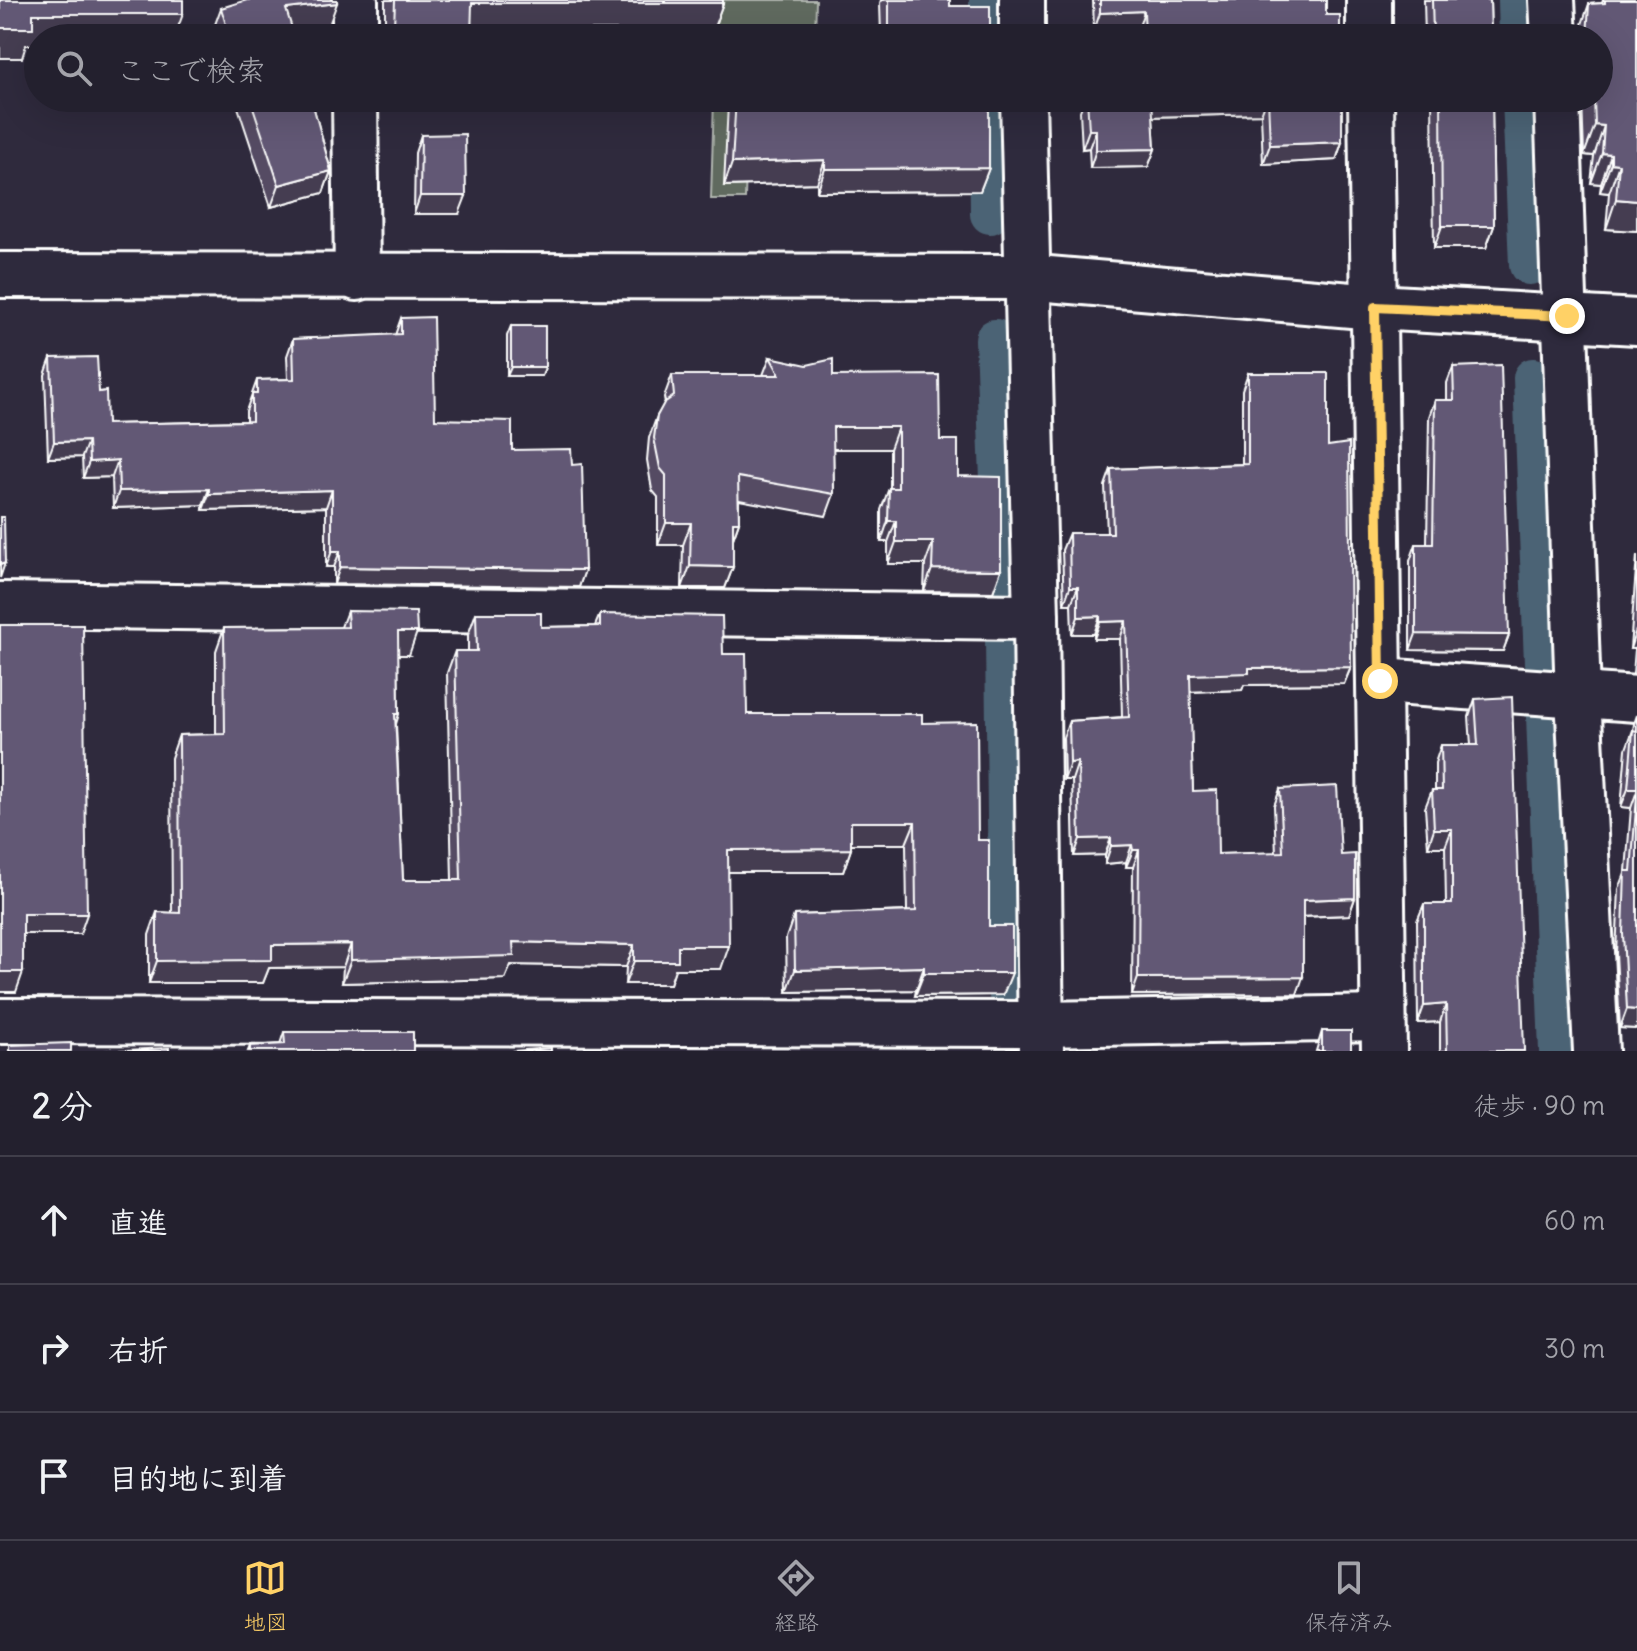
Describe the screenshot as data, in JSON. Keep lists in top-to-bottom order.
{
  "page": {
    "search": "ここで検索",
    "heading": ["2 分", "徒歩 · 90 m"],
    "list": [
      ["直進", "60 m"],
      ["右折", "30 m"],
      "目的地に到着"
    ],
    "nav": ["地図", "経路", "保存済み"]
  }
}
